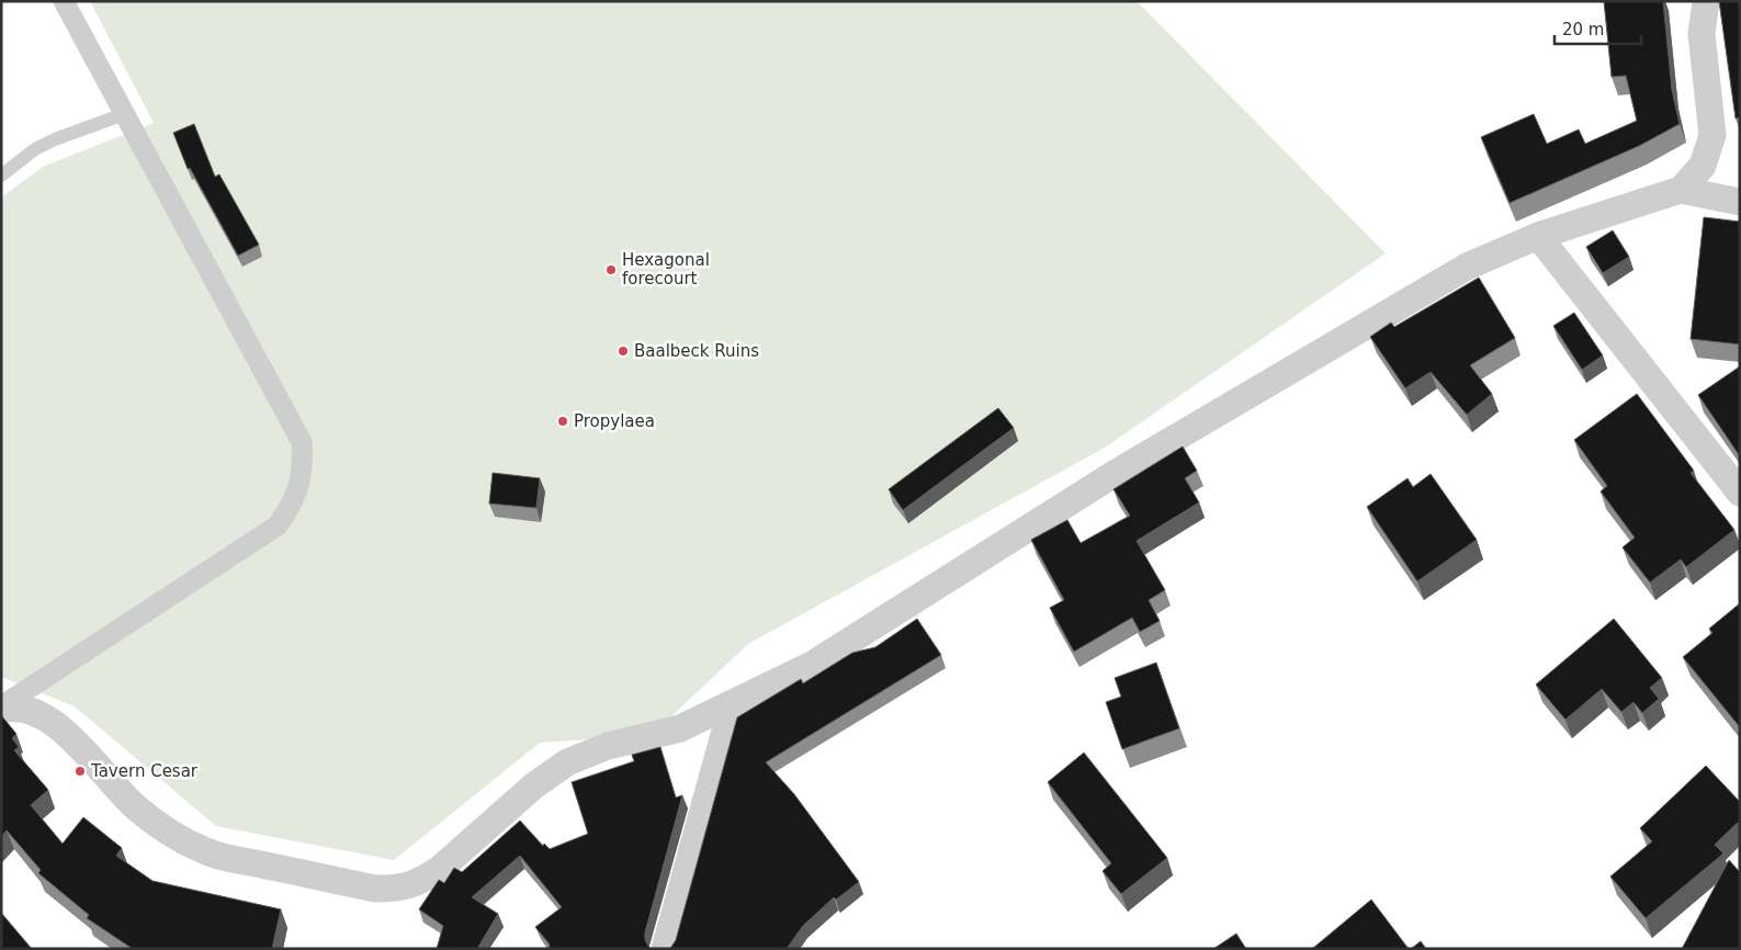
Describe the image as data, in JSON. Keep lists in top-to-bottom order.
{
  "places": [
    "Hexagonal forecourt",
    "Baalbeck Ruins",
    "Propylaea",
    "Tavern Cesar"
  ],
  "scale_bar": "20 m"
}
